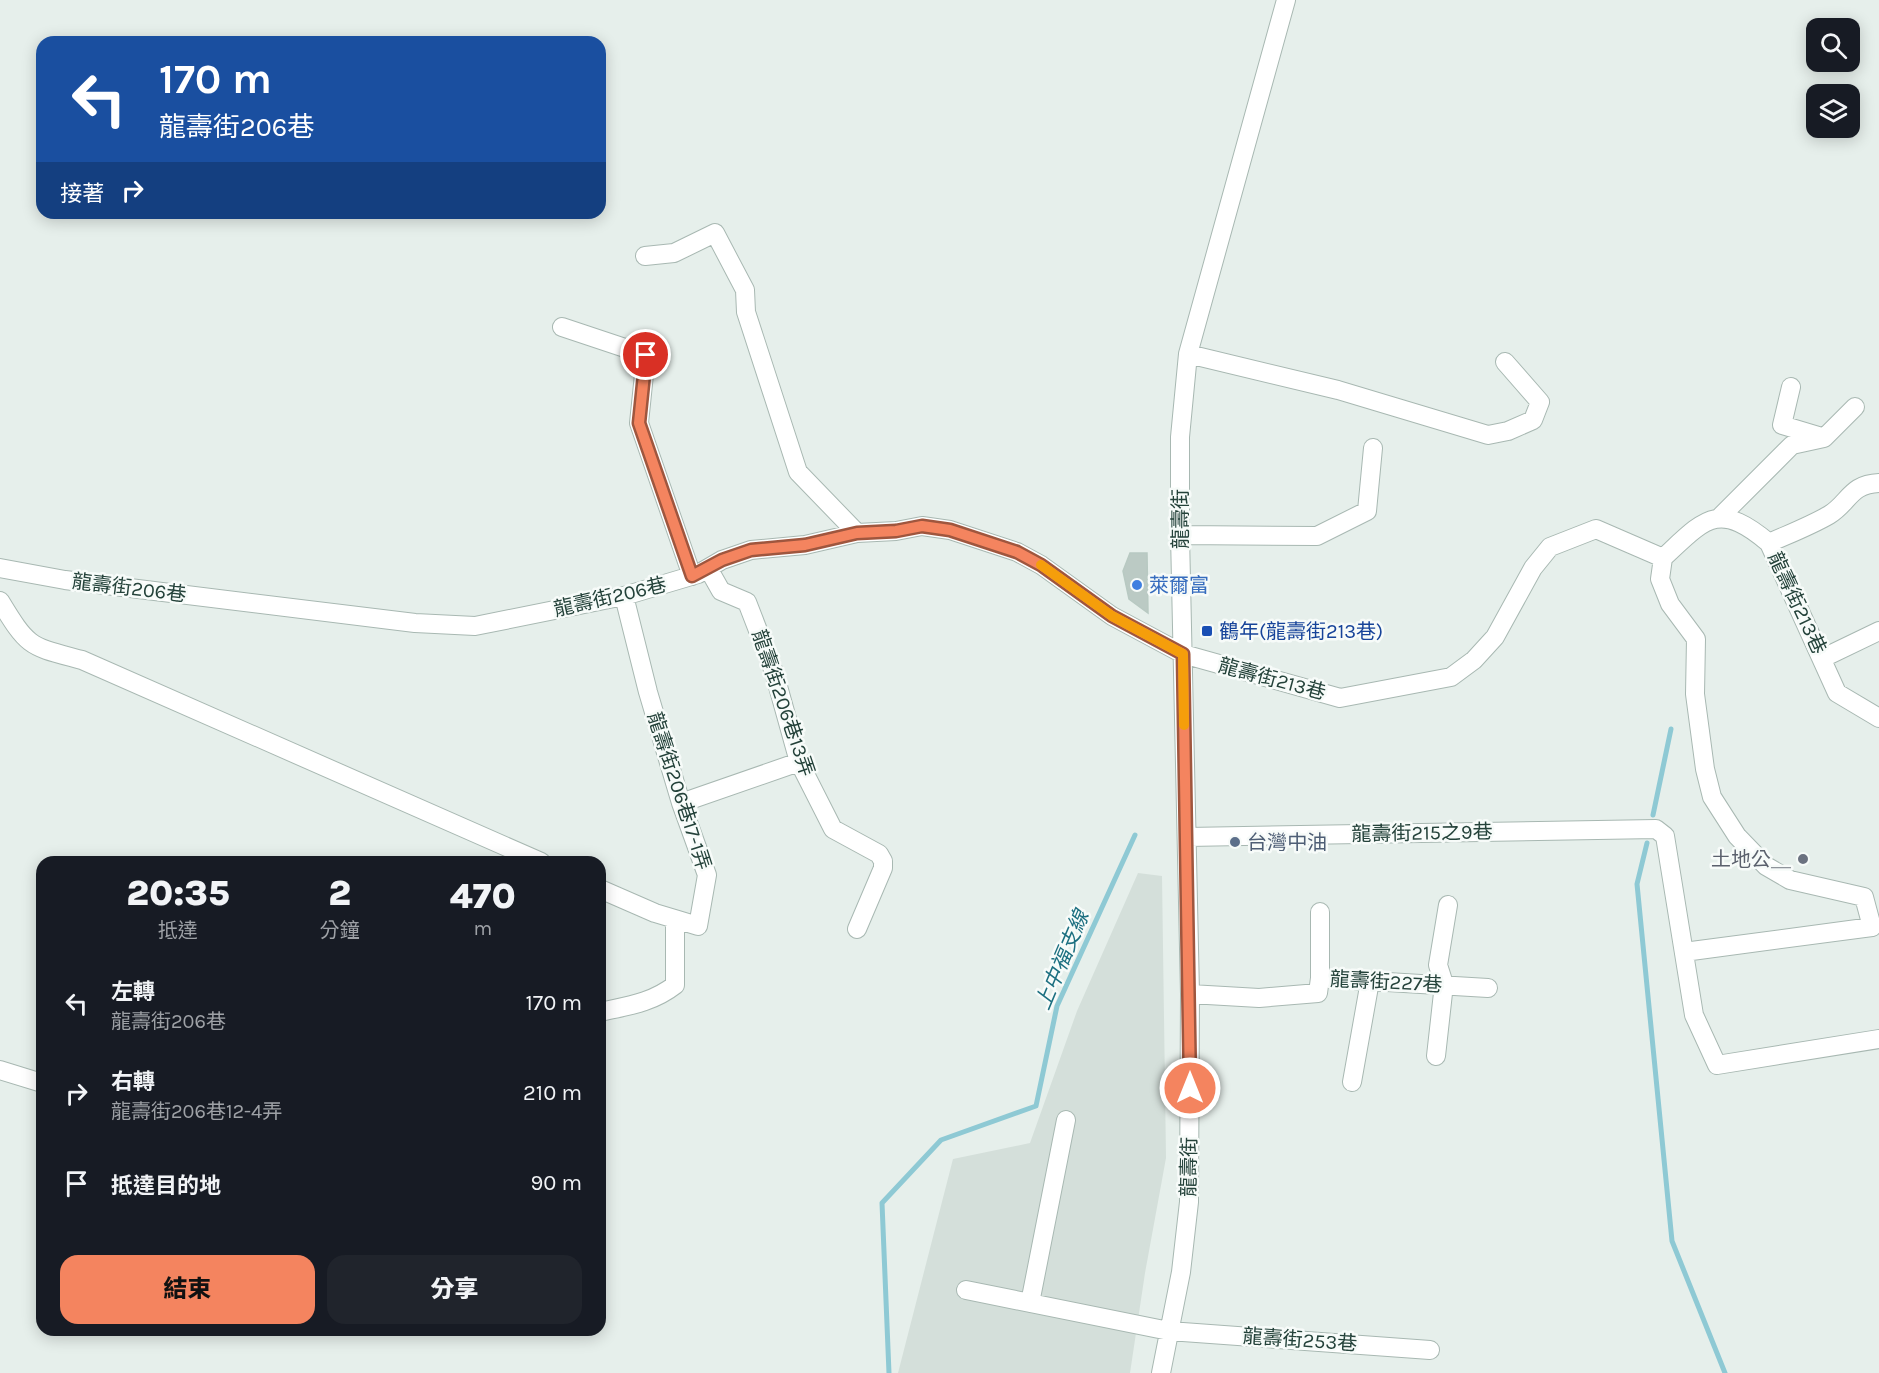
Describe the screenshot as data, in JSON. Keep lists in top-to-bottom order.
{
  "streets": {
    "street": [
      "龍壽街",
      "龍壽街206巷",
      "龍壽街213巷",
      "龍壽街206巷13弄",
      "龍壽街206巷17-1弄",
      "龍壽街215之9巷",
      "龍壽街227巷",
      "龍壽街253巷"
    ]
  },
  "crossings": [
    ["龍壽街", "龍壽街206巷"],
    ["龍壽街", "龍壽街213巷"],
    ["龍壽街", "龍壽街215之9巷"],
    ["龍壽街", "龍壽街227巷"],
    ["龍壽街", "龍壽街253巷"],
    ["龍壽街206巷", "龍壽街213巷"],
    ["龍壽街206巷", "龍壽街206巷13弄"],
    ["龍壽街206巷", "龍壽街206巷17-1弄"]
  ],
  "water": ["上中福支線"],
  "places": {
    "other": ["萊爾富", "台灣中油", "土地公＿"],
    "transit": ["鶴年(龍壽街213巷)"]
  },
  "page": {
    "turn": ["170 m", "龍壽街206巷"],
    "then": "接著",
    "eta": [
      "20:35",
      "抵達",
      "2",
      "分鐘",
      "470",
      "m"
    ],
    "list": [
      {
        "name": "左轉",
        "note": "龍壽街206巷",
        "value": "170 m"
      },
      {
        "name": "右轉",
        "note": "龍壽街206巷12-4弄",
        "value": "210 m"
      },
      {
        "name": "抵達目的地",
        "value": "90 m"
      }
    ],
    "buttons": ["結束", "分享"]
  }
}
